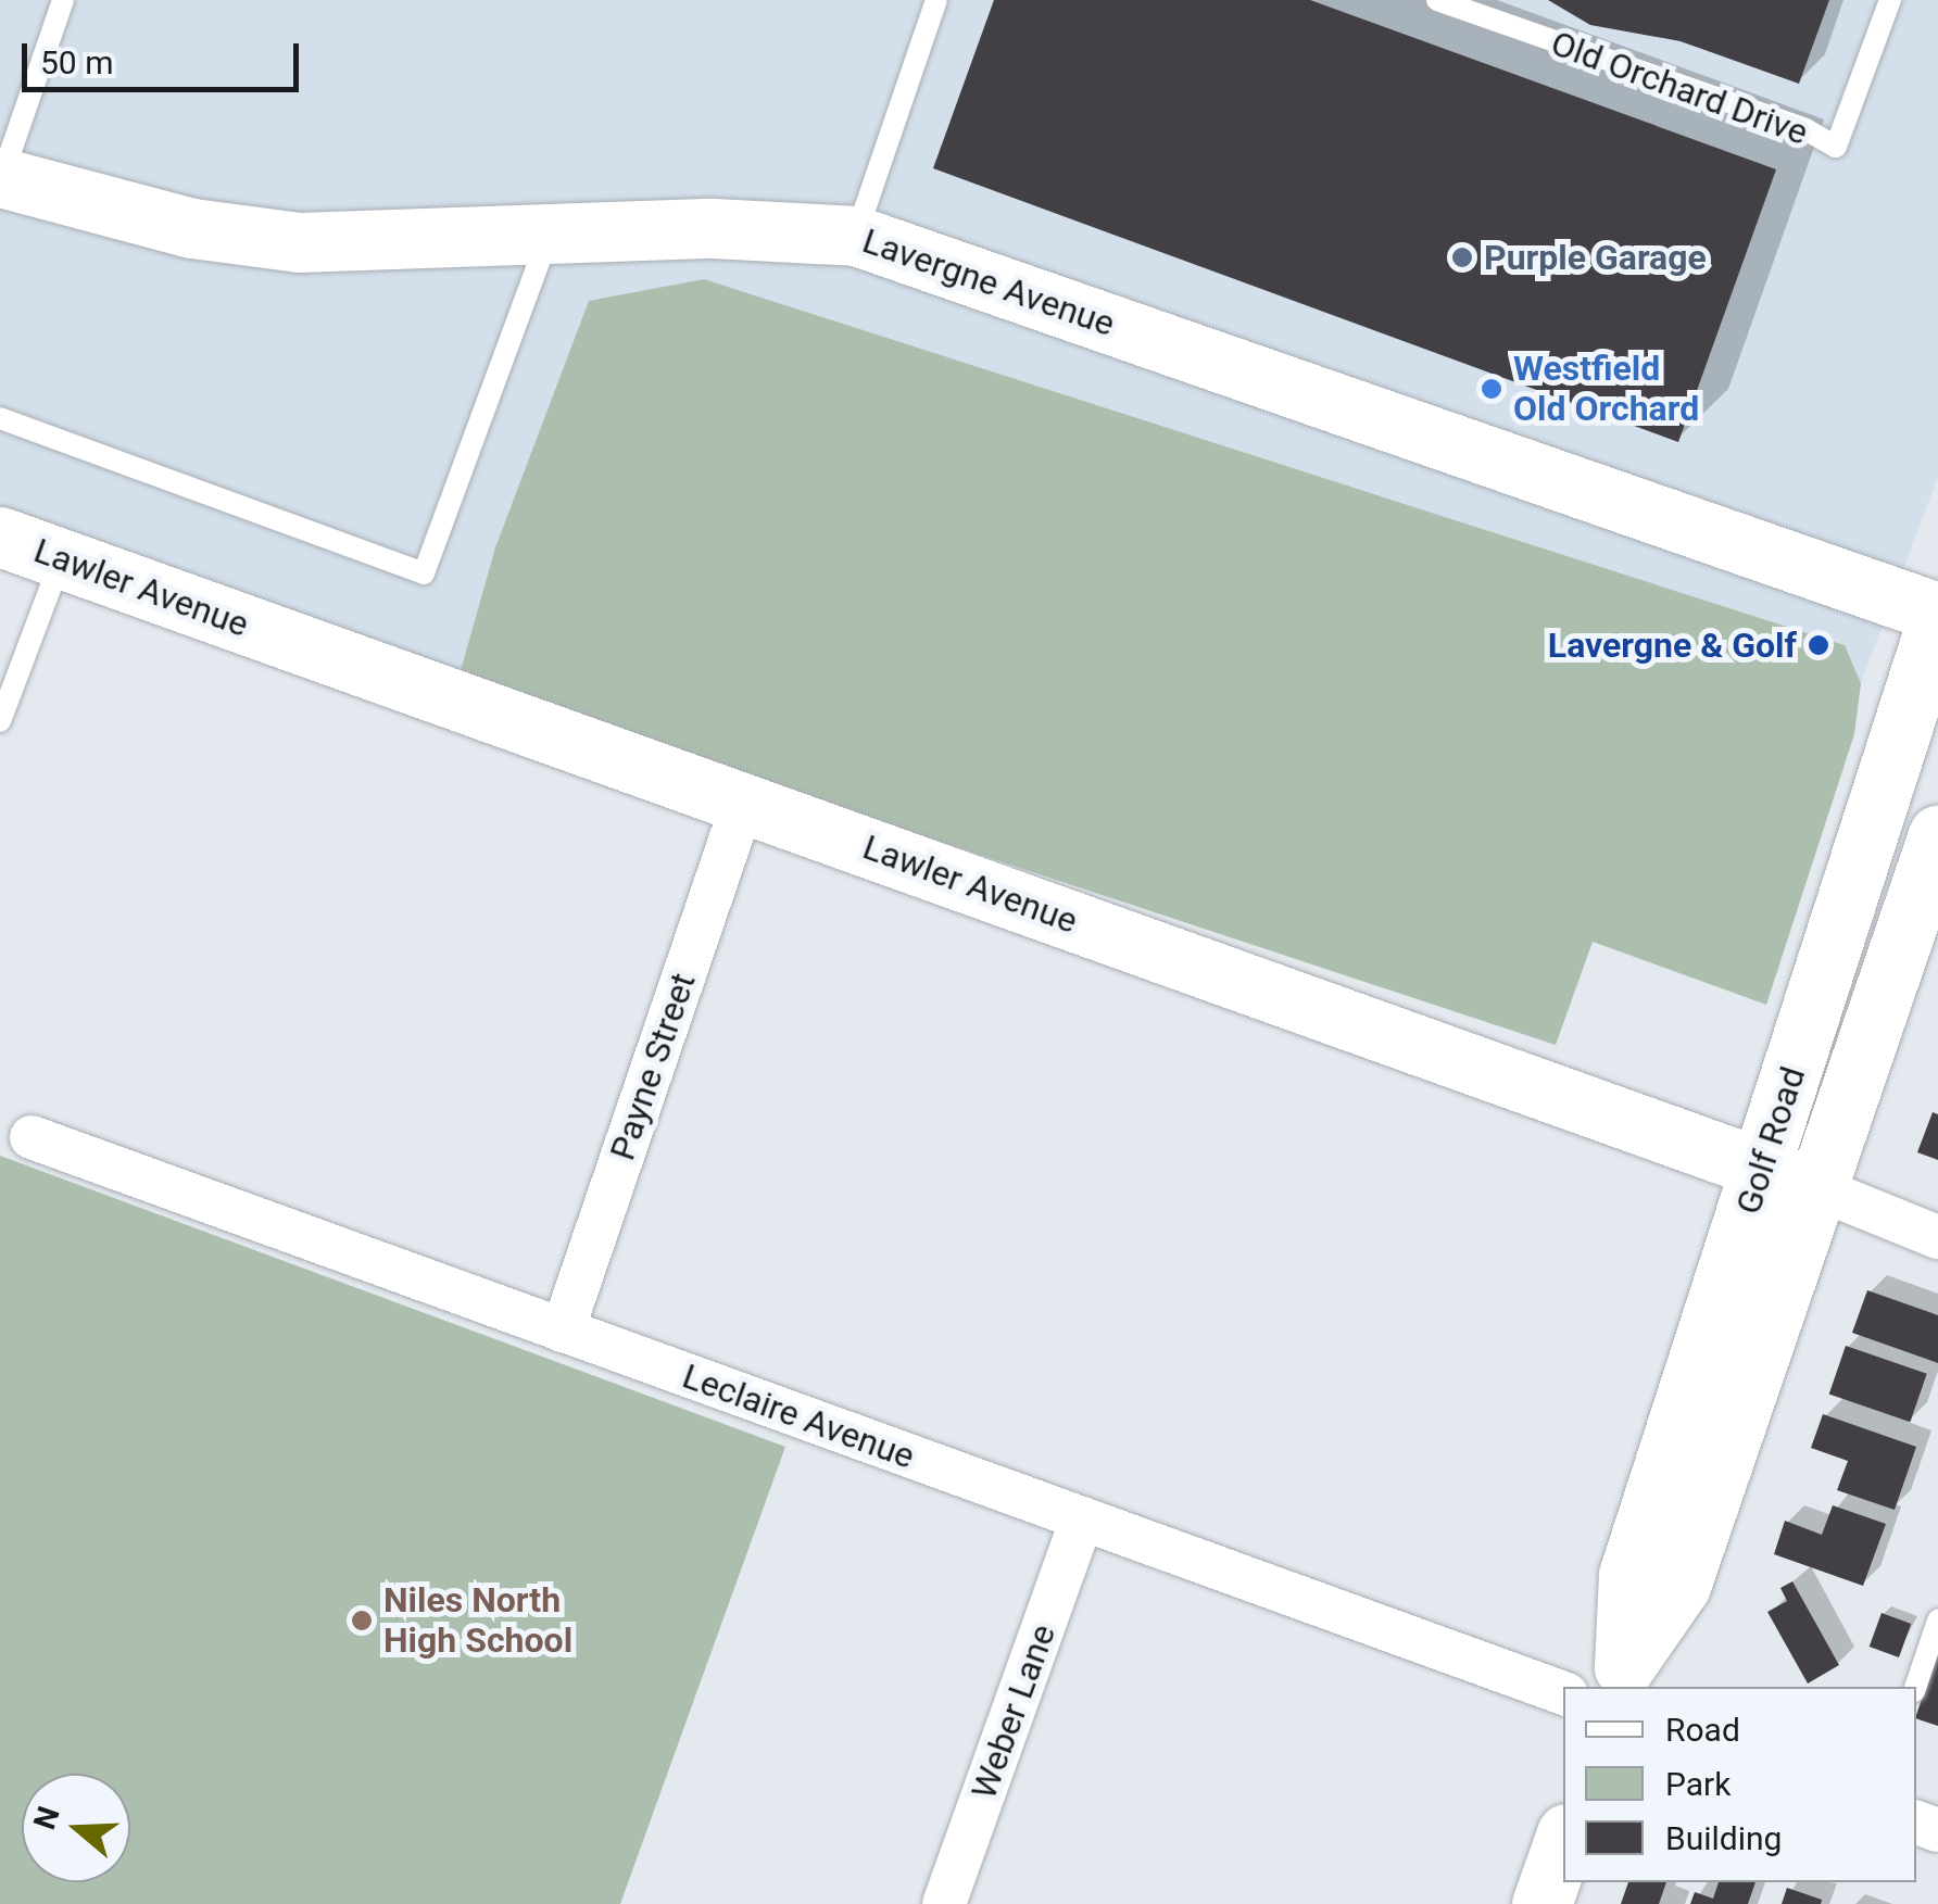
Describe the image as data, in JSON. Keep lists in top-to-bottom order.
{
  "streets": {
    "street": [
      "Lavergne Avenue",
      "Lawler Avenue",
      "Payne Street",
      "Golf Road",
      "Leclaire Avenue",
      "Weber Lane"
    ],
    "lane": ["Old Orchard Drive"]
  },
  "crossings": [
    ["Lavergne Avenue", "Golf Road"],
    ["Lawler Avenue", "Payne Street"],
    ["Lawler Avenue", "Golf Road"],
    ["Payne Street", "Leclaire Avenue"],
    ["Leclaire Avenue", "Weber Lane"]
  ],
  "places": [
    "Purple Garage",
    "Westfield Old Orchard",
    "Lavergne & Golf",
    "Niles North High School"
  ],
  "legend": ["Road", "Park", "Building"],
  "scale_bar": "50 m",
  "north": "left"
}
